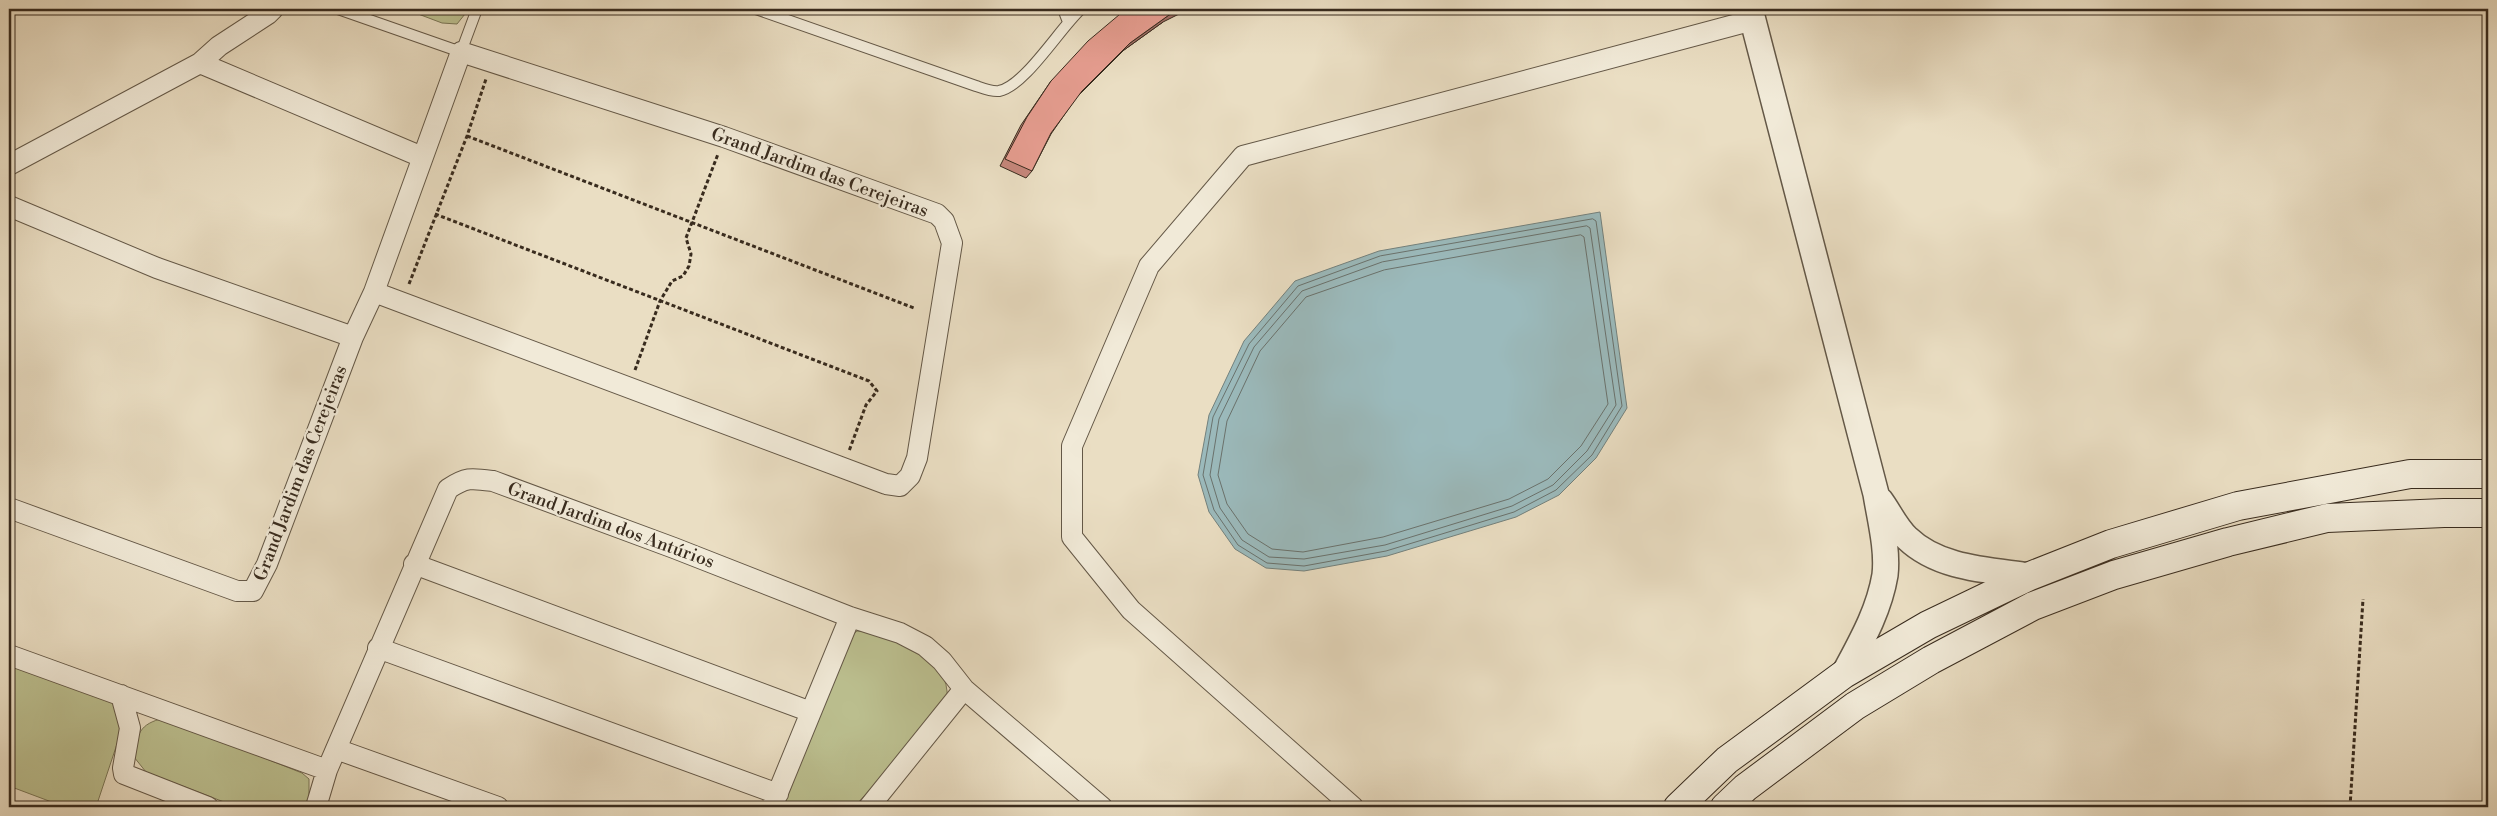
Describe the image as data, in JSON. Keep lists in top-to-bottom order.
{
  "streets": {
    "street": ["Grand Jardim das Cerejeiras", "Grand Jardim dos Antúrios"]
  }
}
